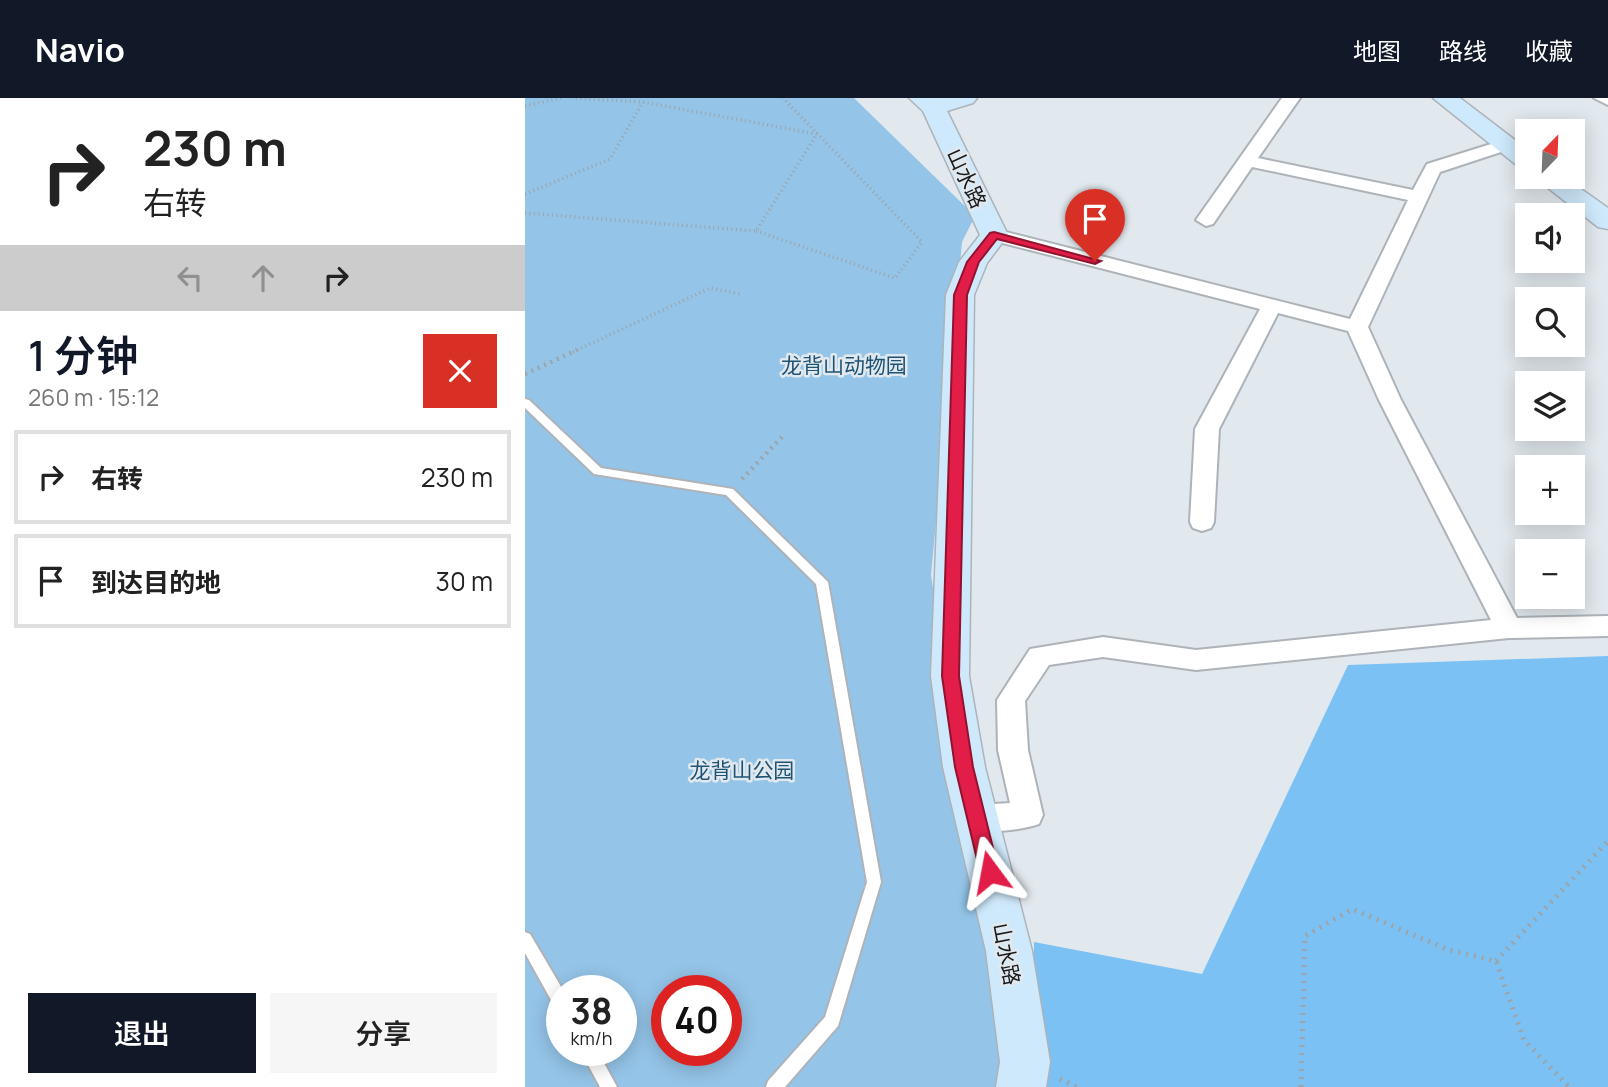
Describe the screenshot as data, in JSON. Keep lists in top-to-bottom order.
{
  "streets": {
    "street": ["山水路"]
  },
  "parks": ["龙背山动物园", "龙背山公园"],
  "north": "top right",
  "page": {
    "header": "Navio",
    "nav": ["地图", "路线", "收藏"],
    "turn": ["230 m", "右转"],
    "map_buttons": ["+", "−"],
    "heading": ["1 分钟", "260 m · 15:12"],
    "list": [
      {
        "name": "右转",
        "value": "230 m"
      },
      {
        "name": "到达目的地",
        "value": "30 m"
      }
    ],
    "speed": "38 km/h",
    "limit": "40",
    "buttons": ["退出", "分享"]
  }
}
